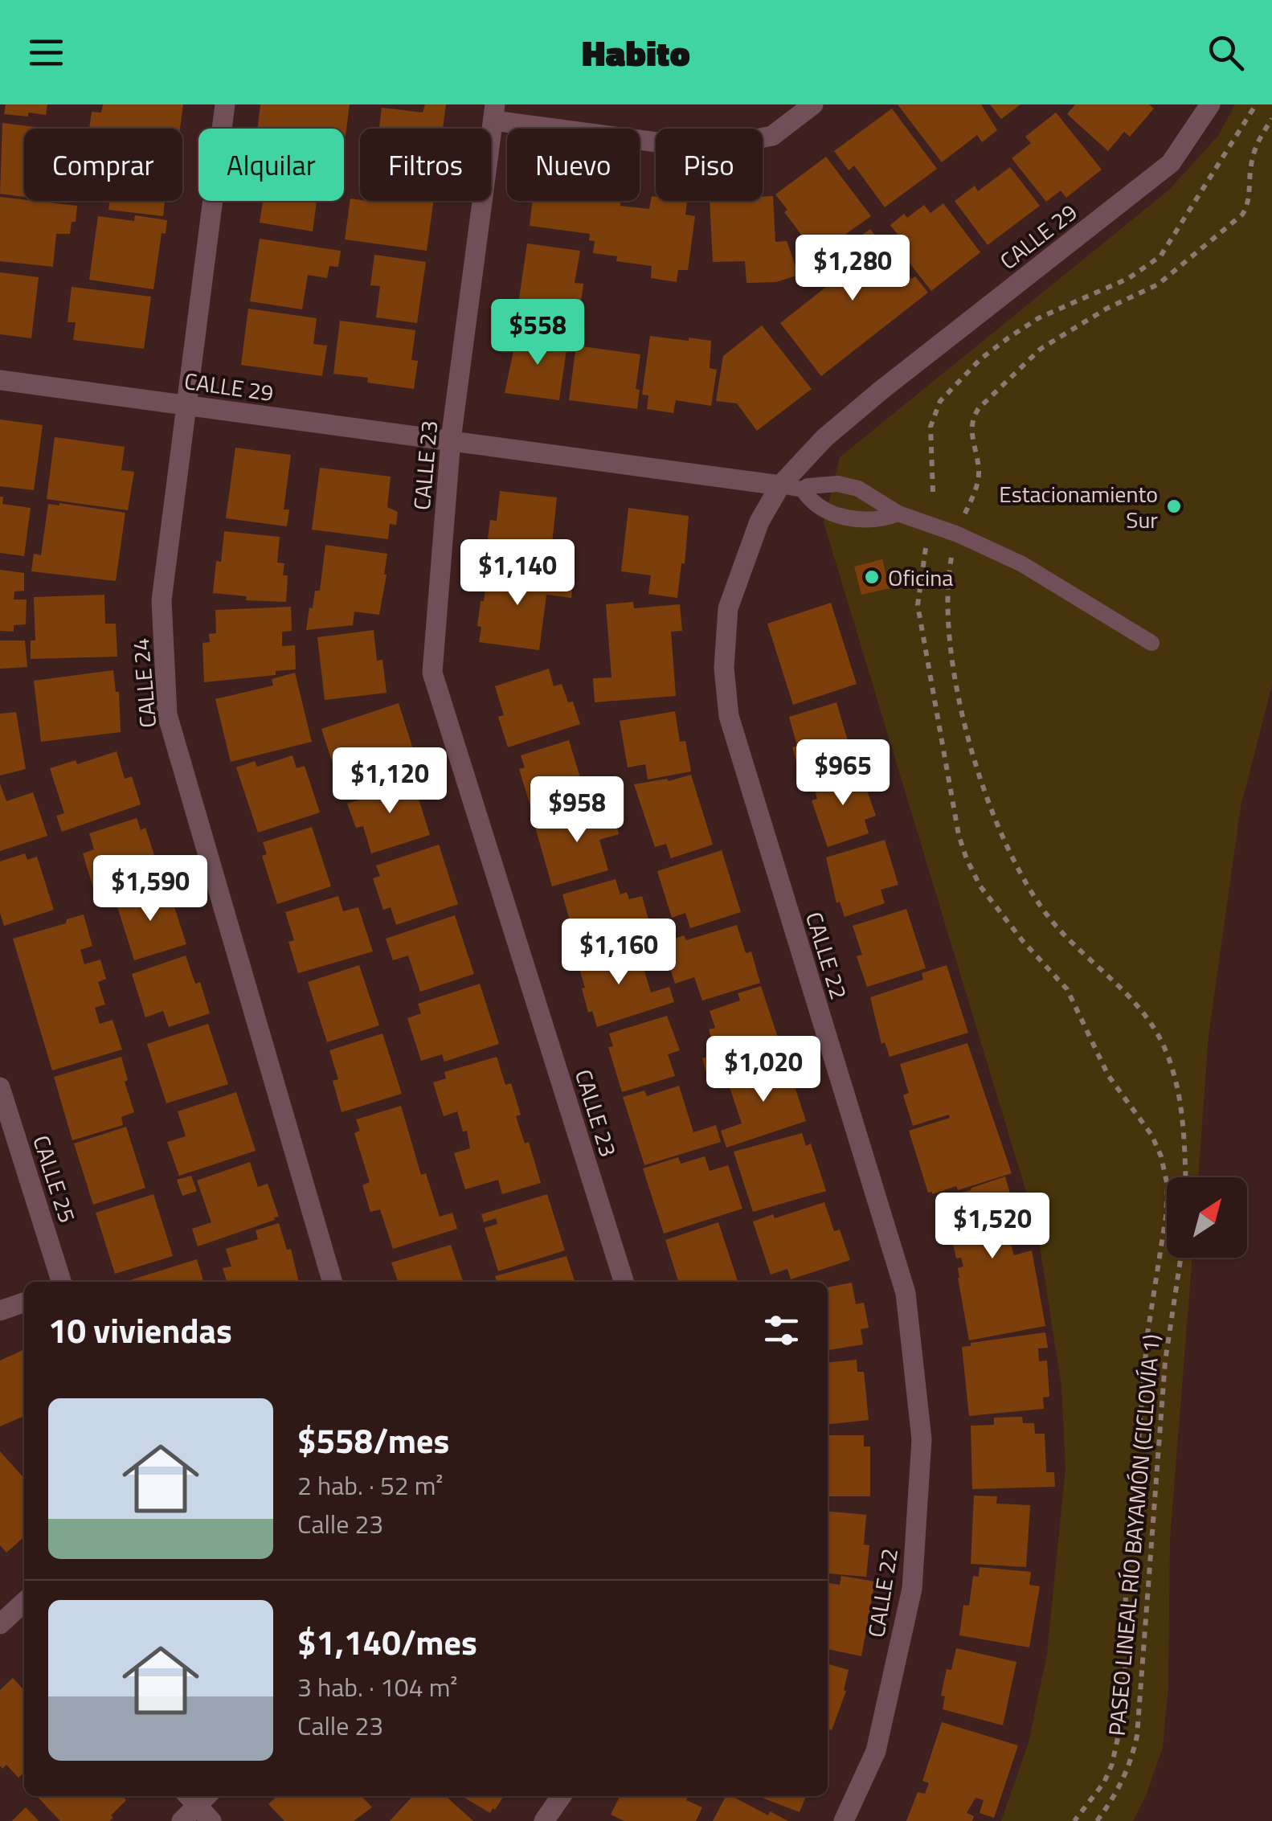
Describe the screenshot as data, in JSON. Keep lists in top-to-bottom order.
{
  "streets": {
    "street": [
      "CALLE 29",
      "CALLE 23",
      "CALLE 24",
      "CALLE 22",
      "CALLE 25"
    ],
    "path": ["PASEO LINEAL RÍO BAYAMÓN (CICLOVÍA 1)"]
  },
  "crossings": [
    ["CALLE 29", "CALLE 23"],
    ["CALLE 29", "CALLE 24"],
    ["CALLE 29", "CALLE 22"]
  ],
  "places": ["Estacionamiento Sur", "Oficina"],
  "north": "top right",
  "page": {
    "header": "Habito",
    "chip": [
      "Comprar",
      "Alquilar",
      "Filtros",
      "Nuevo",
      "Piso"
    ],
    "price": [
      "$1,280",
      "$558",
      "$1,140",
      "$965",
      "$1,120",
      "$958",
      "$1,590",
      "$1,160",
      "$1,020",
      "$1,520"
    ],
    "heading": "10 viviendas",
    "list": [
      {
        "name": "$558/mes",
        "note": "2 hab. · 52 m² · Calle 23"
      },
      {
        "name": "$1,140/mes",
        "note": "3 hab. · 104 m² · Calle 23"
      }
    ]
  }
}
